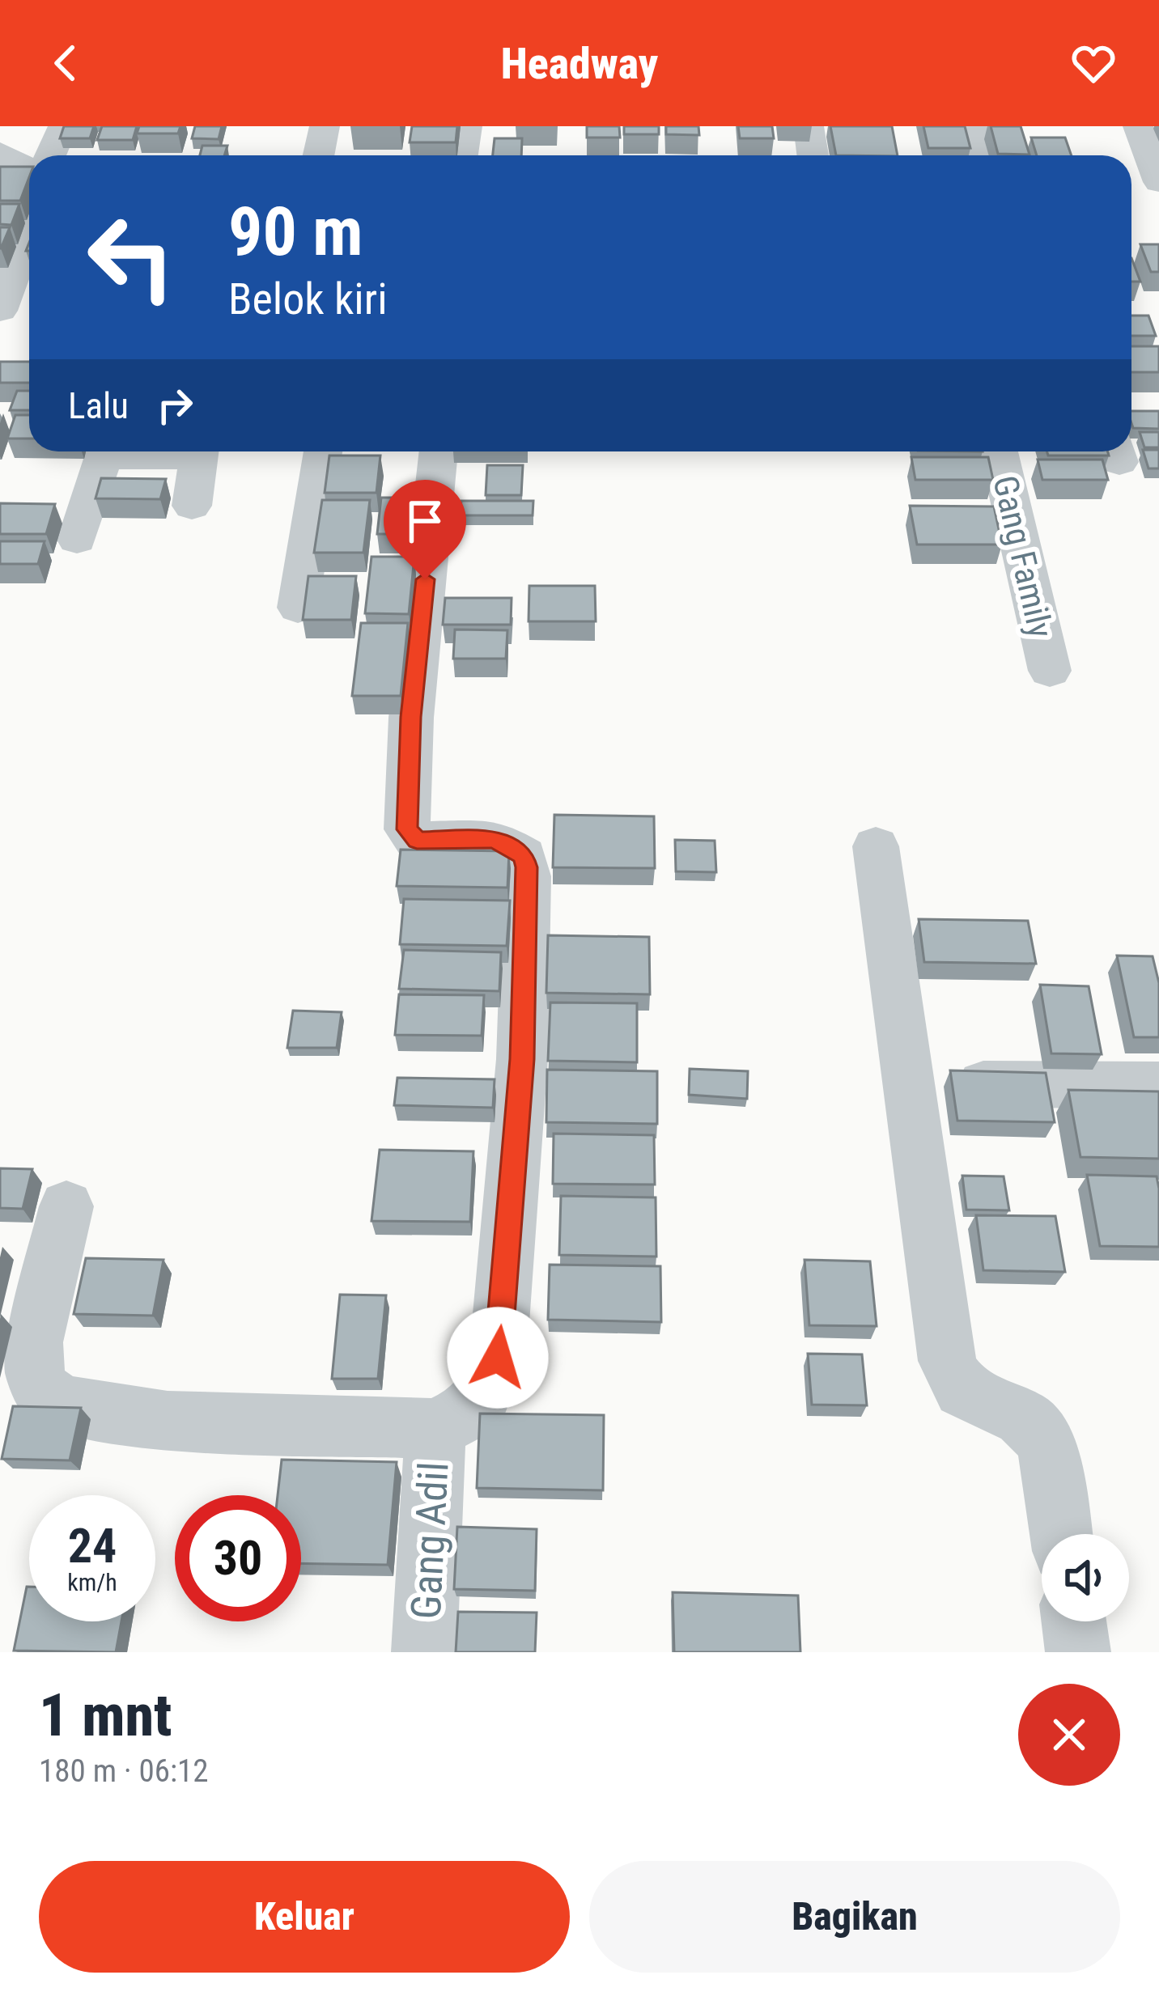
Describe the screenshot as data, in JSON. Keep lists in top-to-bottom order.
{
  "streets": {
    "street": ["Gang Family", "Gang Adil"]
  },
  "page": {
    "header": "Headway",
    "turn": ["90 m", "Belok kiri"],
    "then": "Lalu",
    "speed": "24 km/h",
    "limit": "30",
    "heading": ["1 mnt", "180 m · 06:12"],
    "buttons": ["Keluar", "Bagikan"]
  }
}
